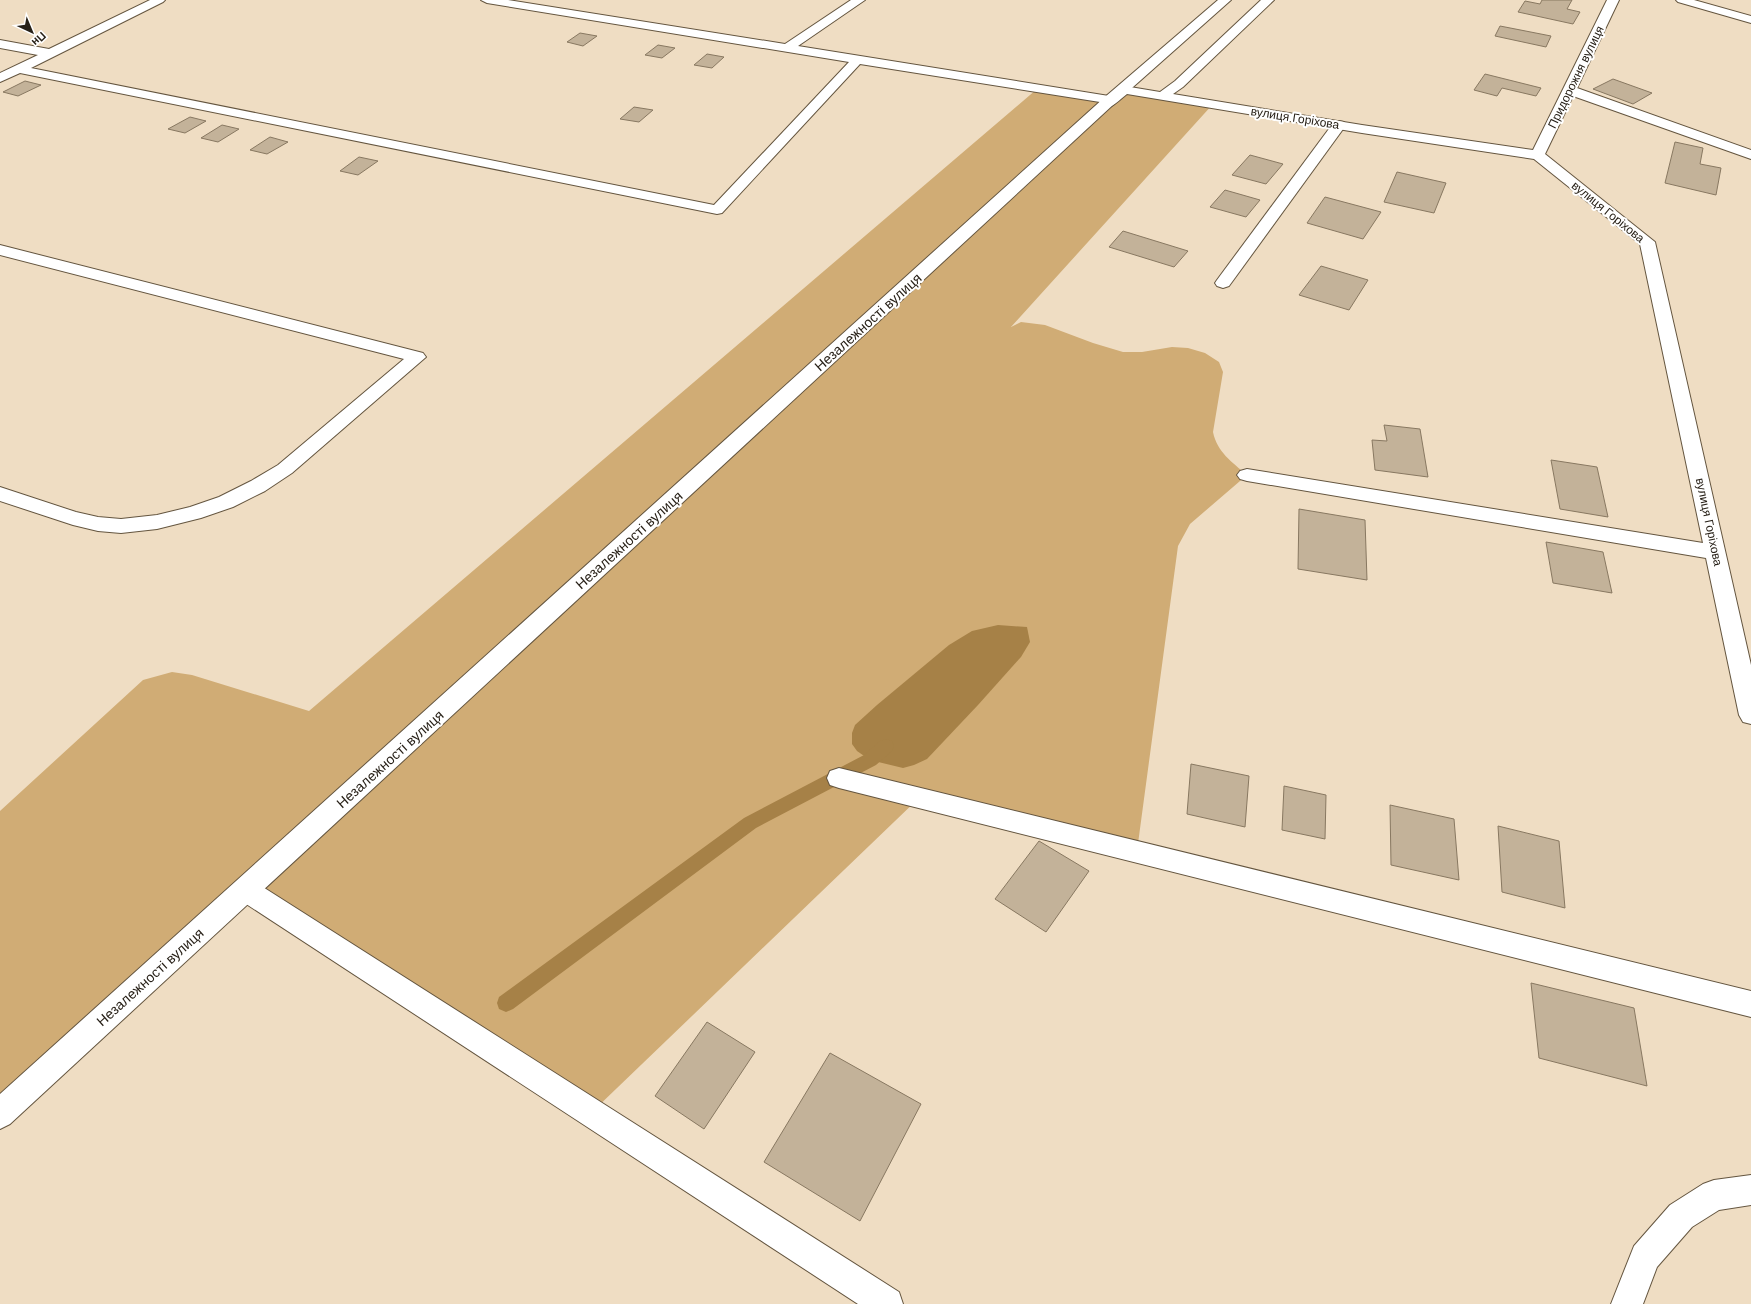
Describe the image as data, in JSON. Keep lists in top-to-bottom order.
{
  "streets": {
    "street": ["Придорожня вулиця", "вулиця Горіхова", "Незалежності вулиця"]
  },
  "crossings": [
    ["Придорожня вулиця", "вулиця Горіхова"]
  ],
  "north": "bottom right"
}
